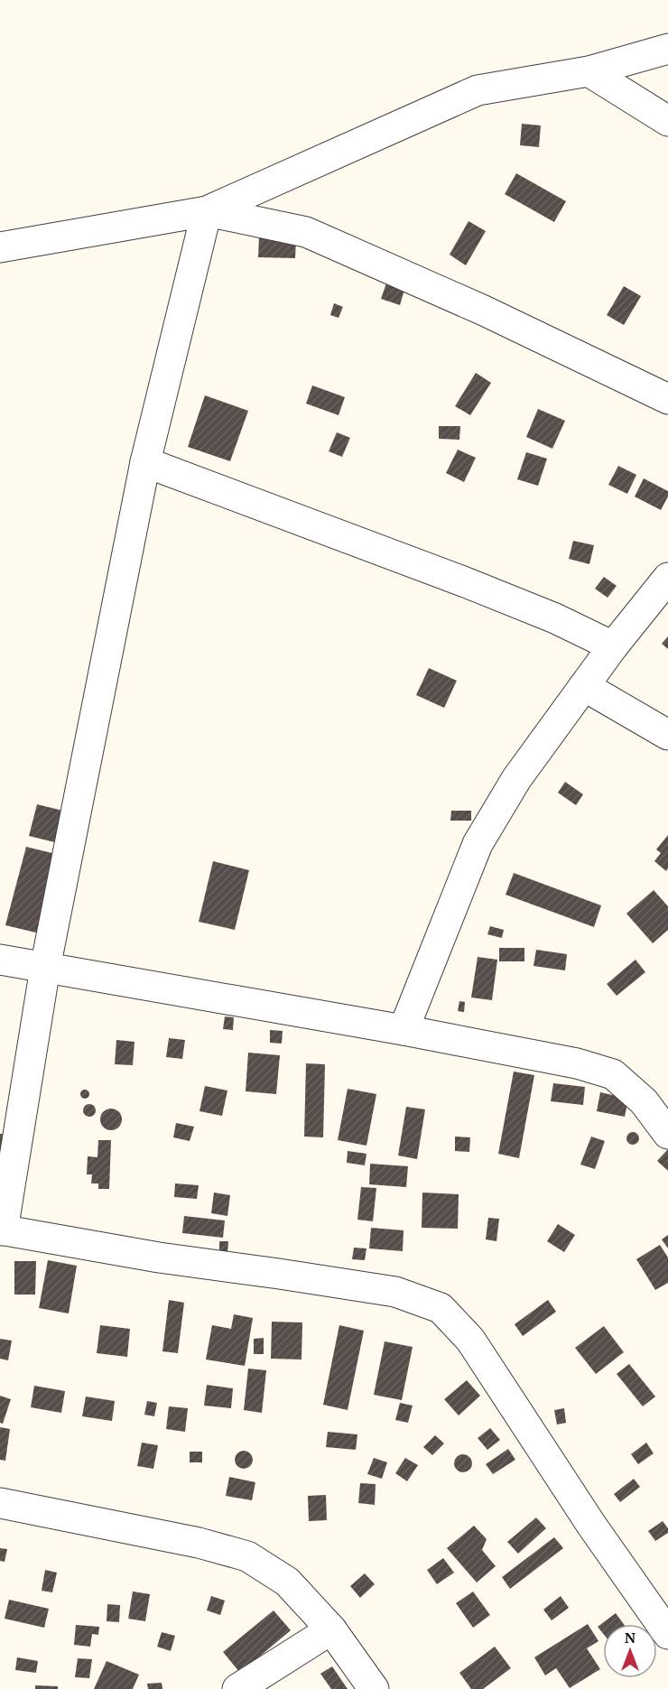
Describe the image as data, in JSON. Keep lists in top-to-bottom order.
{
  "north": "top"
}
